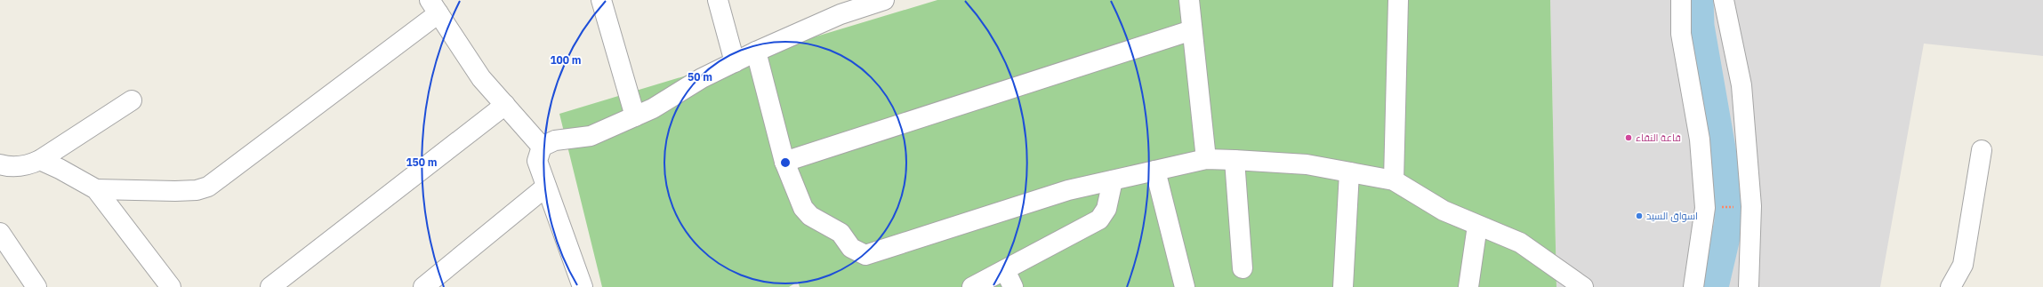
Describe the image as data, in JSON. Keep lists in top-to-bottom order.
{
  "places": ["قاعة النقاء", "اسواق السيد"],
  "rings": ["100 m", "50 m", "150 m"]
}
